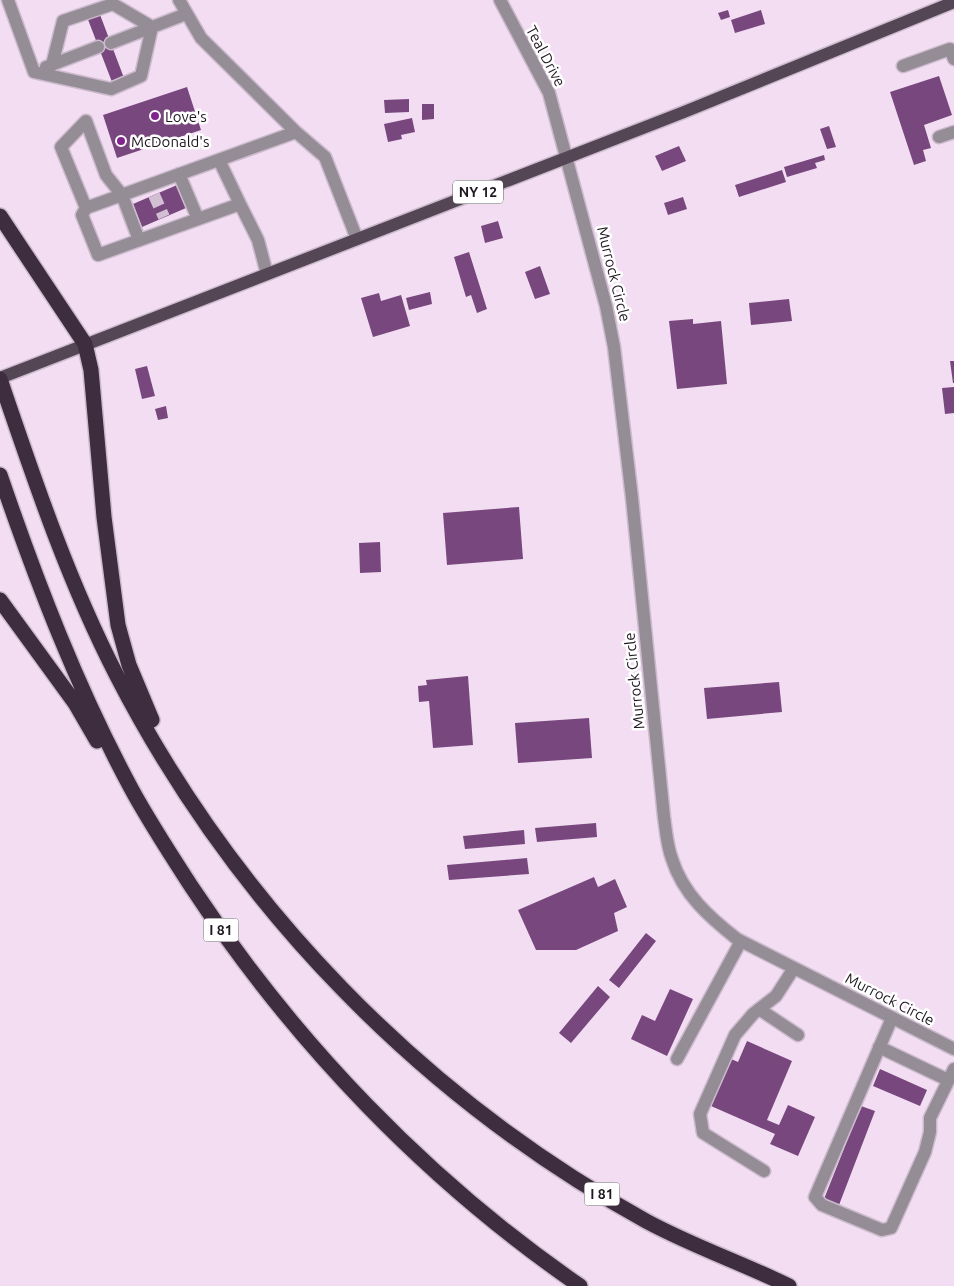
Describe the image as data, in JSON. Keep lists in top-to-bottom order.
{
  "streets": {
    "highway": ["I 81"],
    "main road": ["NY 12"],
    "street": ["Teal Drive", "Murrock Circle"]
  },
  "crossings": [
    ["Teal Drive", "NY 12"],
    ["Teal Drive", "Murrock Circle"],
    ["NY 12", "Murrock Circle"],
    ["NY 12", "I 81"]
  ],
  "places": ["Love's", "McDonald's"]
}
